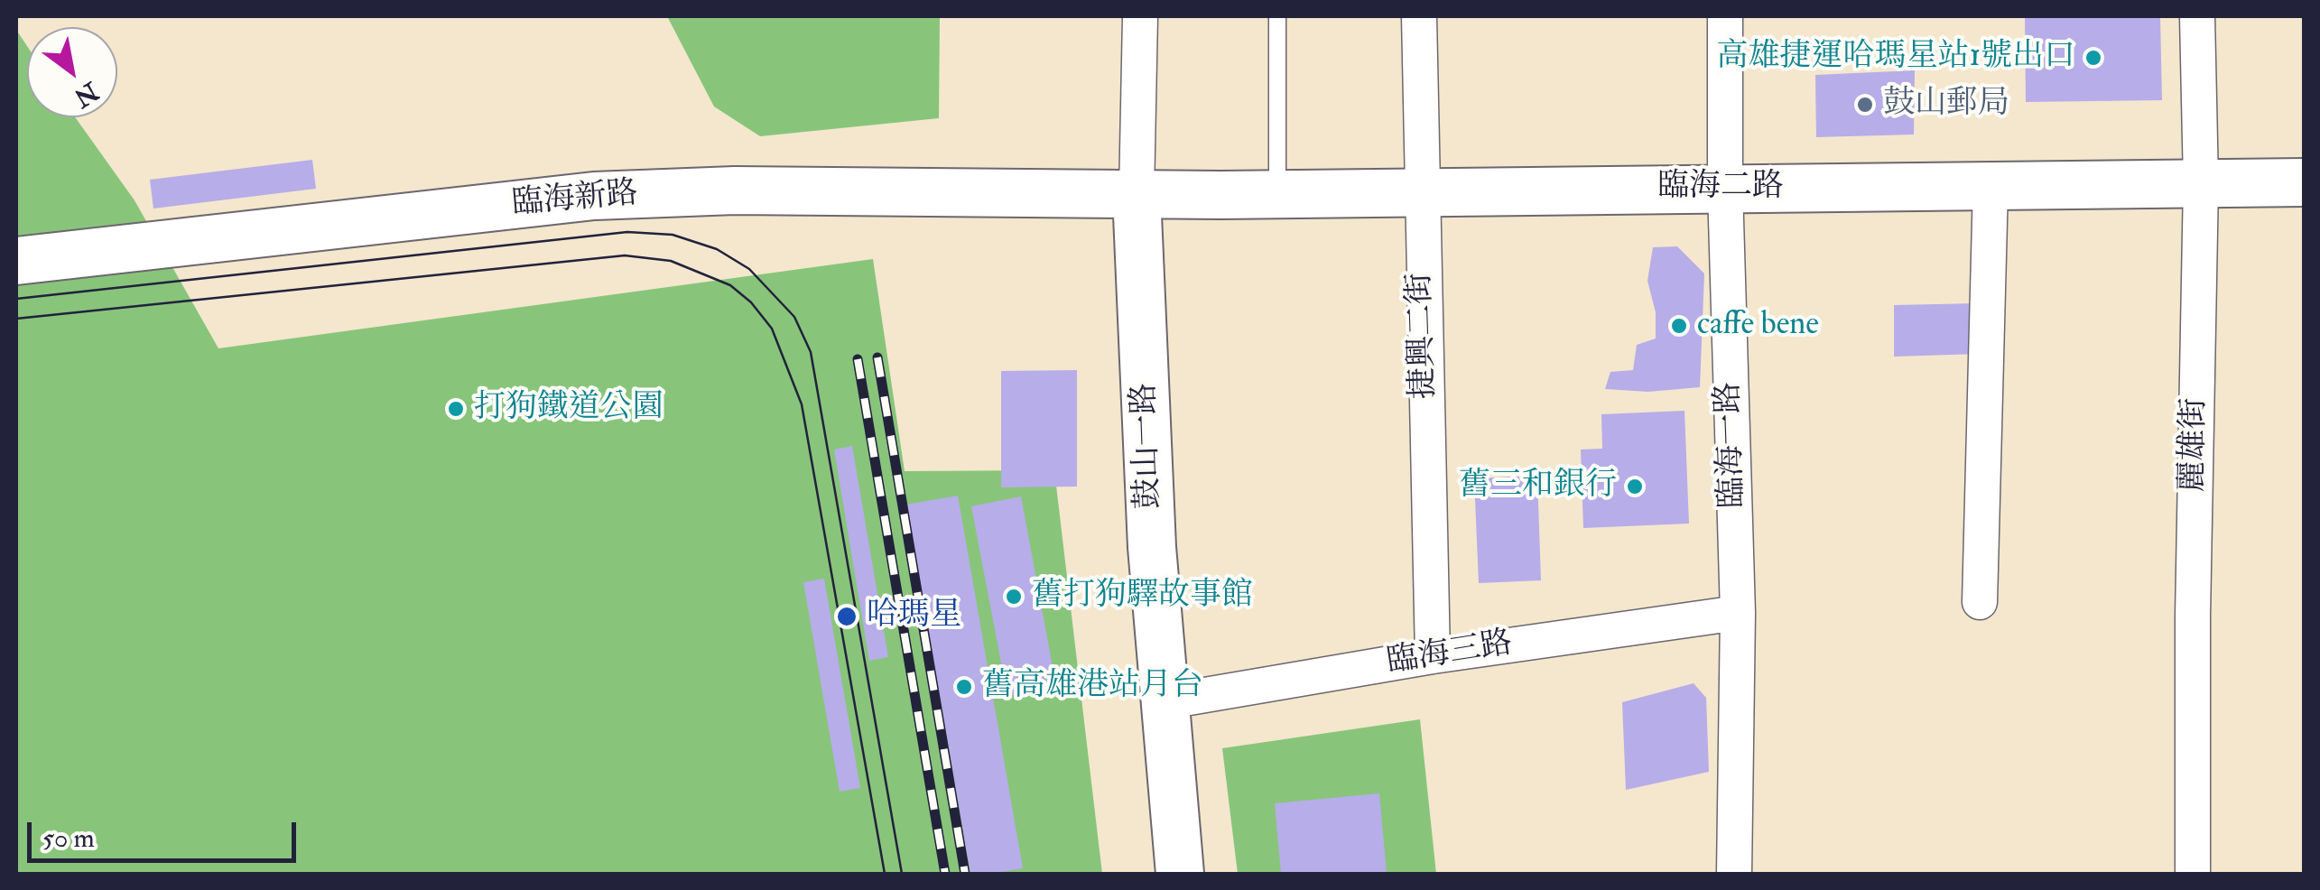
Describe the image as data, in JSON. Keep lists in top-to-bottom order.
{
  "streets": {
    "street": [
      "臨海二路",
      "臨海新路",
      "捷興二街",
      "臨海一路",
      "麗雄街",
      "鼓山一路",
      "臨海三路"
    ]
  },
  "crossings": [
    ["臨海二路", "臨海新路"],
    ["臨海二路", "捷興二街"],
    ["臨海二路", "臨海一路"],
    ["臨海二路", "麗雄街"],
    ["臨海二路", "鼓山一路"],
    ["臨海新路", "鼓山一路"],
    ["捷興二街", "臨海三路"],
    ["臨海一路", "臨海三路"],
    ["鼓山一路", "臨海三路"]
  ],
  "places": [
    "高雄捷運哈瑪星站1號出口",
    "鼓山郵局",
    "caffe bene",
    "打狗鐵道公園",
    "舊三和銀行",
    "舊打狗驛故事館",
    "哈瑪星",
    "舊高雄港站月台"
  ],
  "scale_bar": "50 m",
  "north": "bottom right"
}
